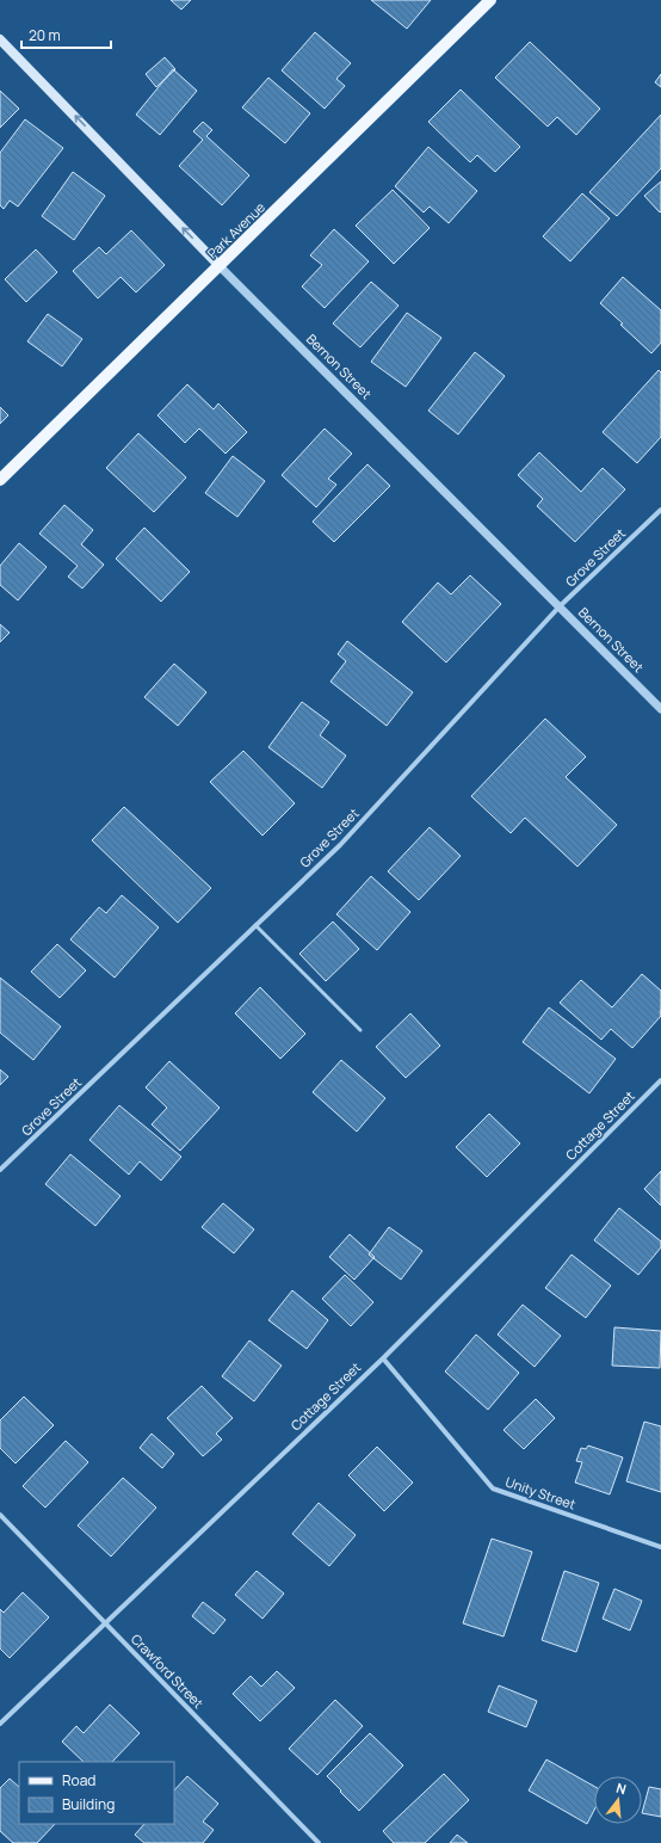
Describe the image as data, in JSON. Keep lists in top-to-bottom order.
{
  "streets": {
    "main road": ["Park Avenue", "Bernon Street"],
    "street": [
      "Grove Street",
      "Cottage Street",
      "Unity Street",
      "Crawford Street"
    ]
  },
  "crossings": [
    ["Park Avenue", "Bernon Street"],
    ["Bernon Street", "Grove Street"],
    ["Cottage Street", "Unity Street"],
    ["Cottage Street", "Crawford Street"]
  ],
  "legend": ["Road", "Building"],
  "scale_bar": "20 m",
  "north": "top"
}
